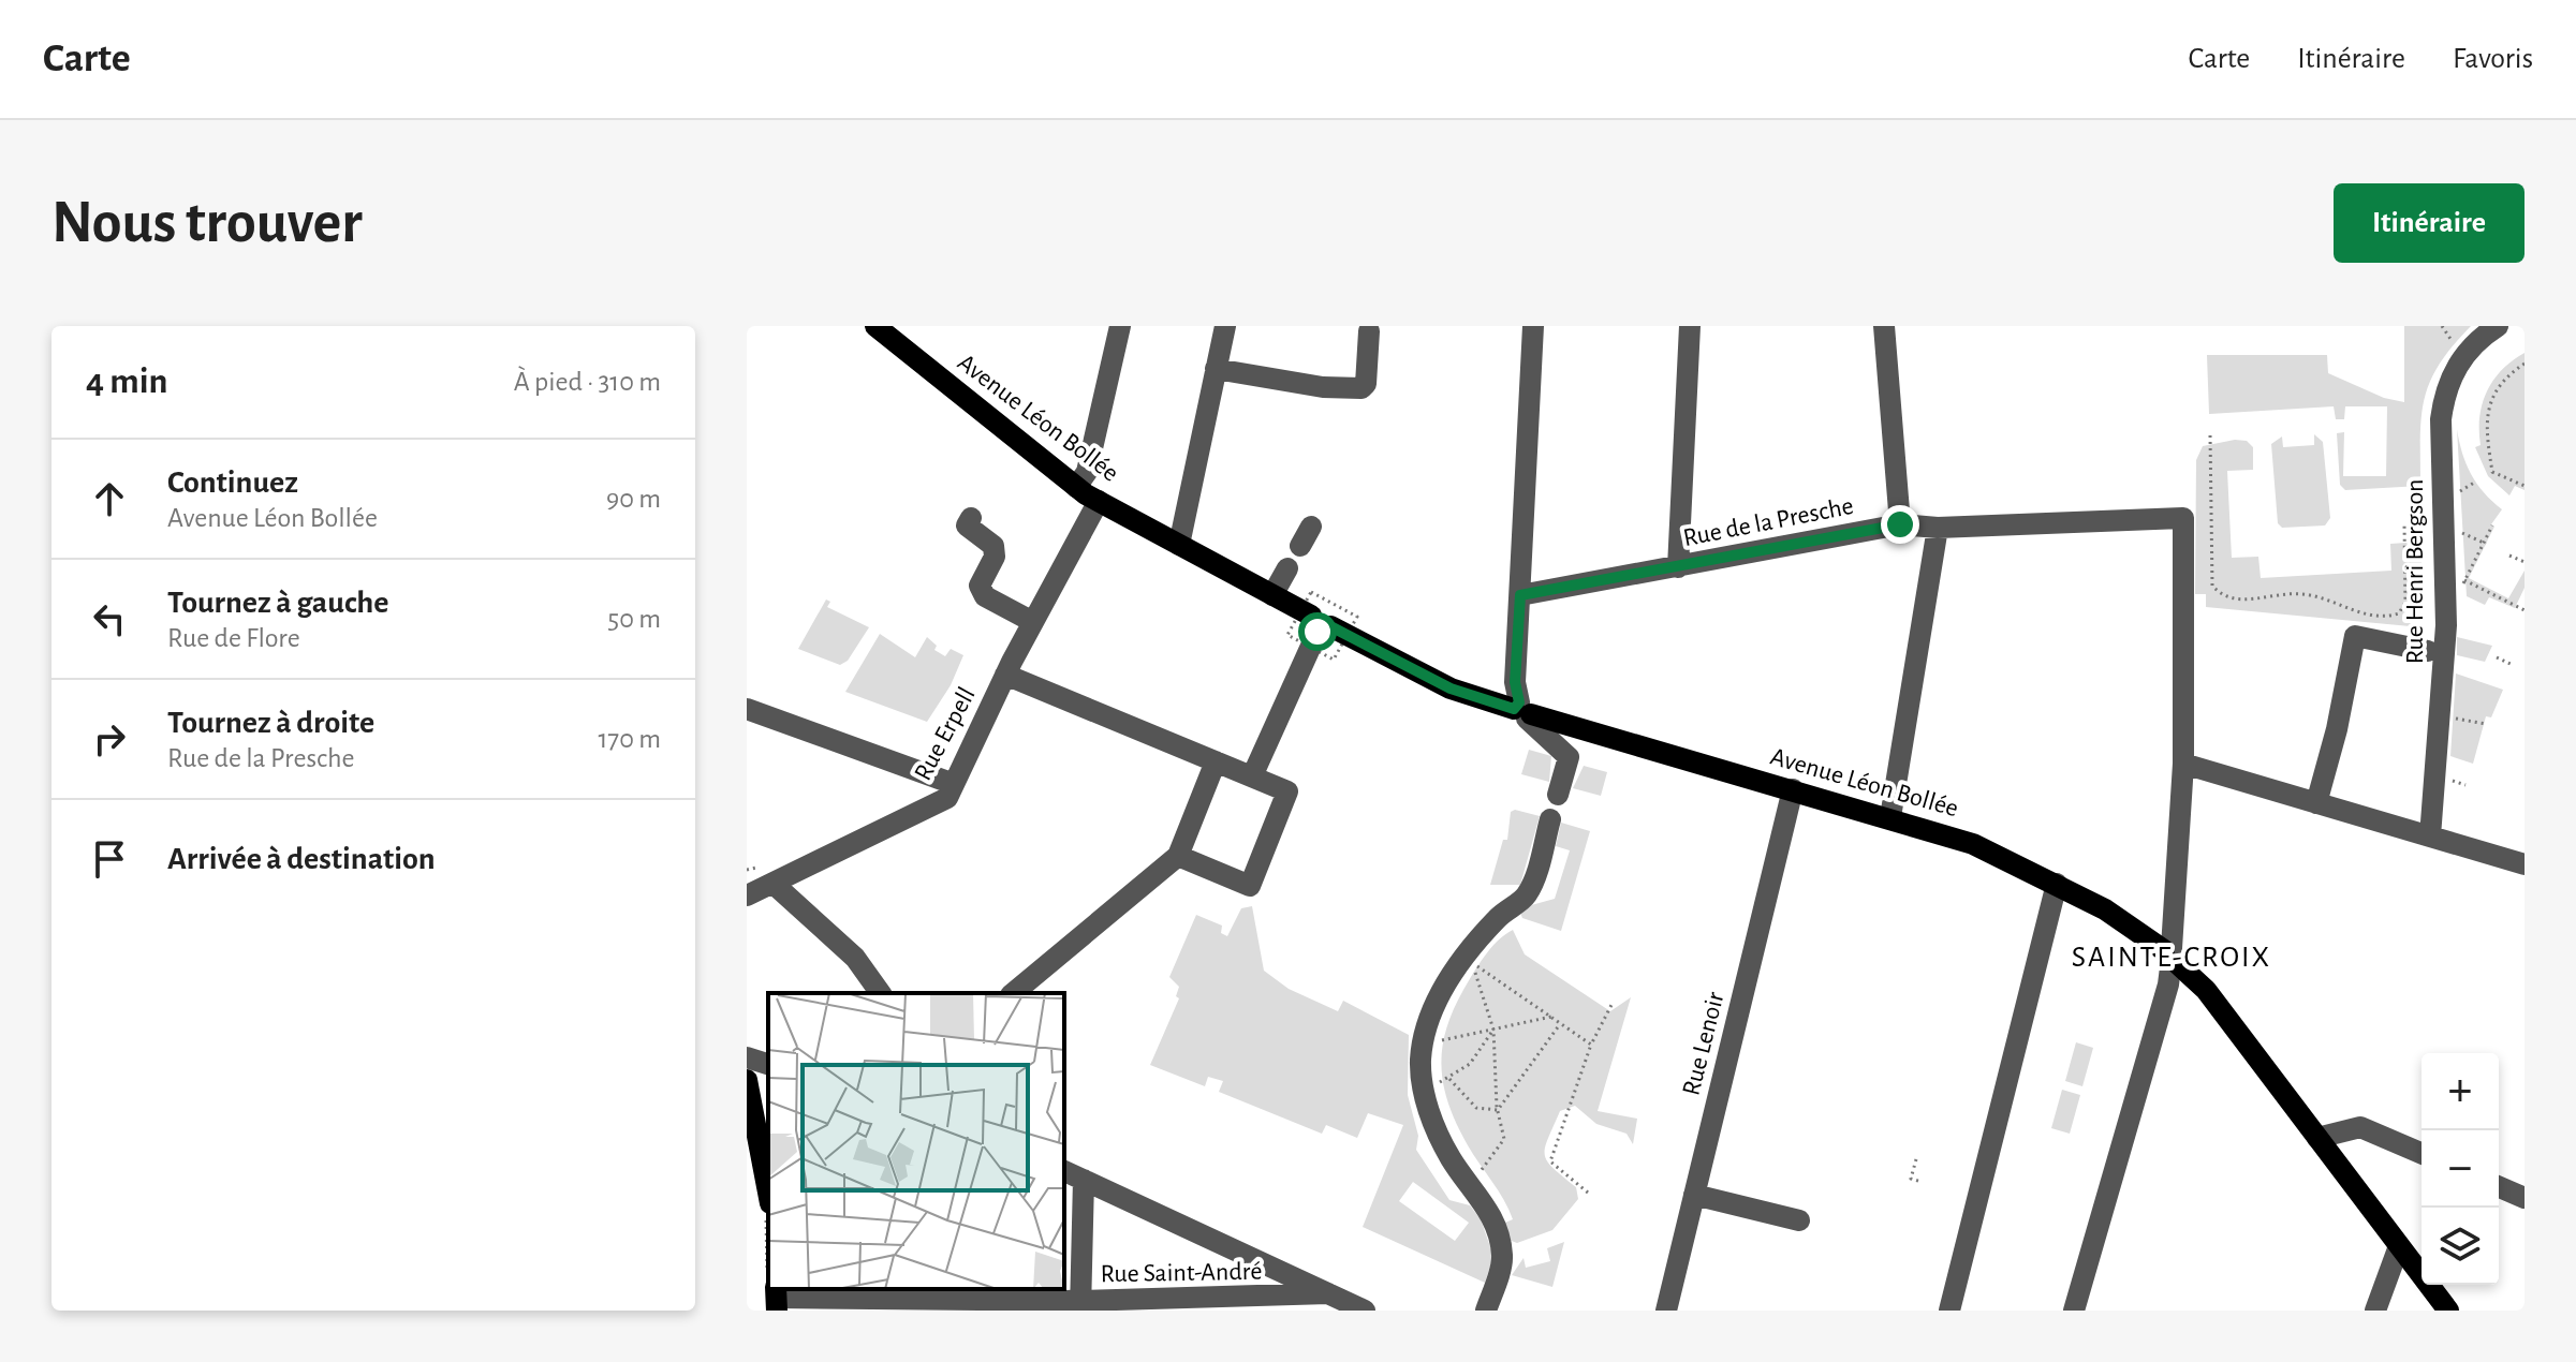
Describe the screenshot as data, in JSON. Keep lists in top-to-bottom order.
{
  "streets": {
    "main road": ["Avenue Léon Bollée"],
    "street": [
      "Rue de la Presche",
      "Rue Henri Bergson",
      "Rue Erpell",
      "Rue Lenoir",
      "Rue Saint-André"
    ]
  },
  "crossings": [
    ["Avenue Léon Bollée", "Rue Erpell"],
    ["Avenue Léon Bollée", "Rue Lenoir"]
  ],
  "districts": ["SAINTE-CROIX"],
  "page": {
    "header": "Carte",
    "nav": ["Carte", "Itinéraire", "Favoris"],
    "buttons": "Itinéraire",
    "title": "Nous trouver",
    "heading": ["4 min", "À pied · 310 m"],
    "list": [
      ["Continuez", "Avenue Léon Bollée", "90 m"],
      ["Tournez à gauche", "Rue de Flore", "50 m"],
      ["Tournez à droite", "Rue de la Presche", "170 m"],
      "Arrivée à destination"
    ],
    "map_buttons": ["+", "−"]
  }
}
